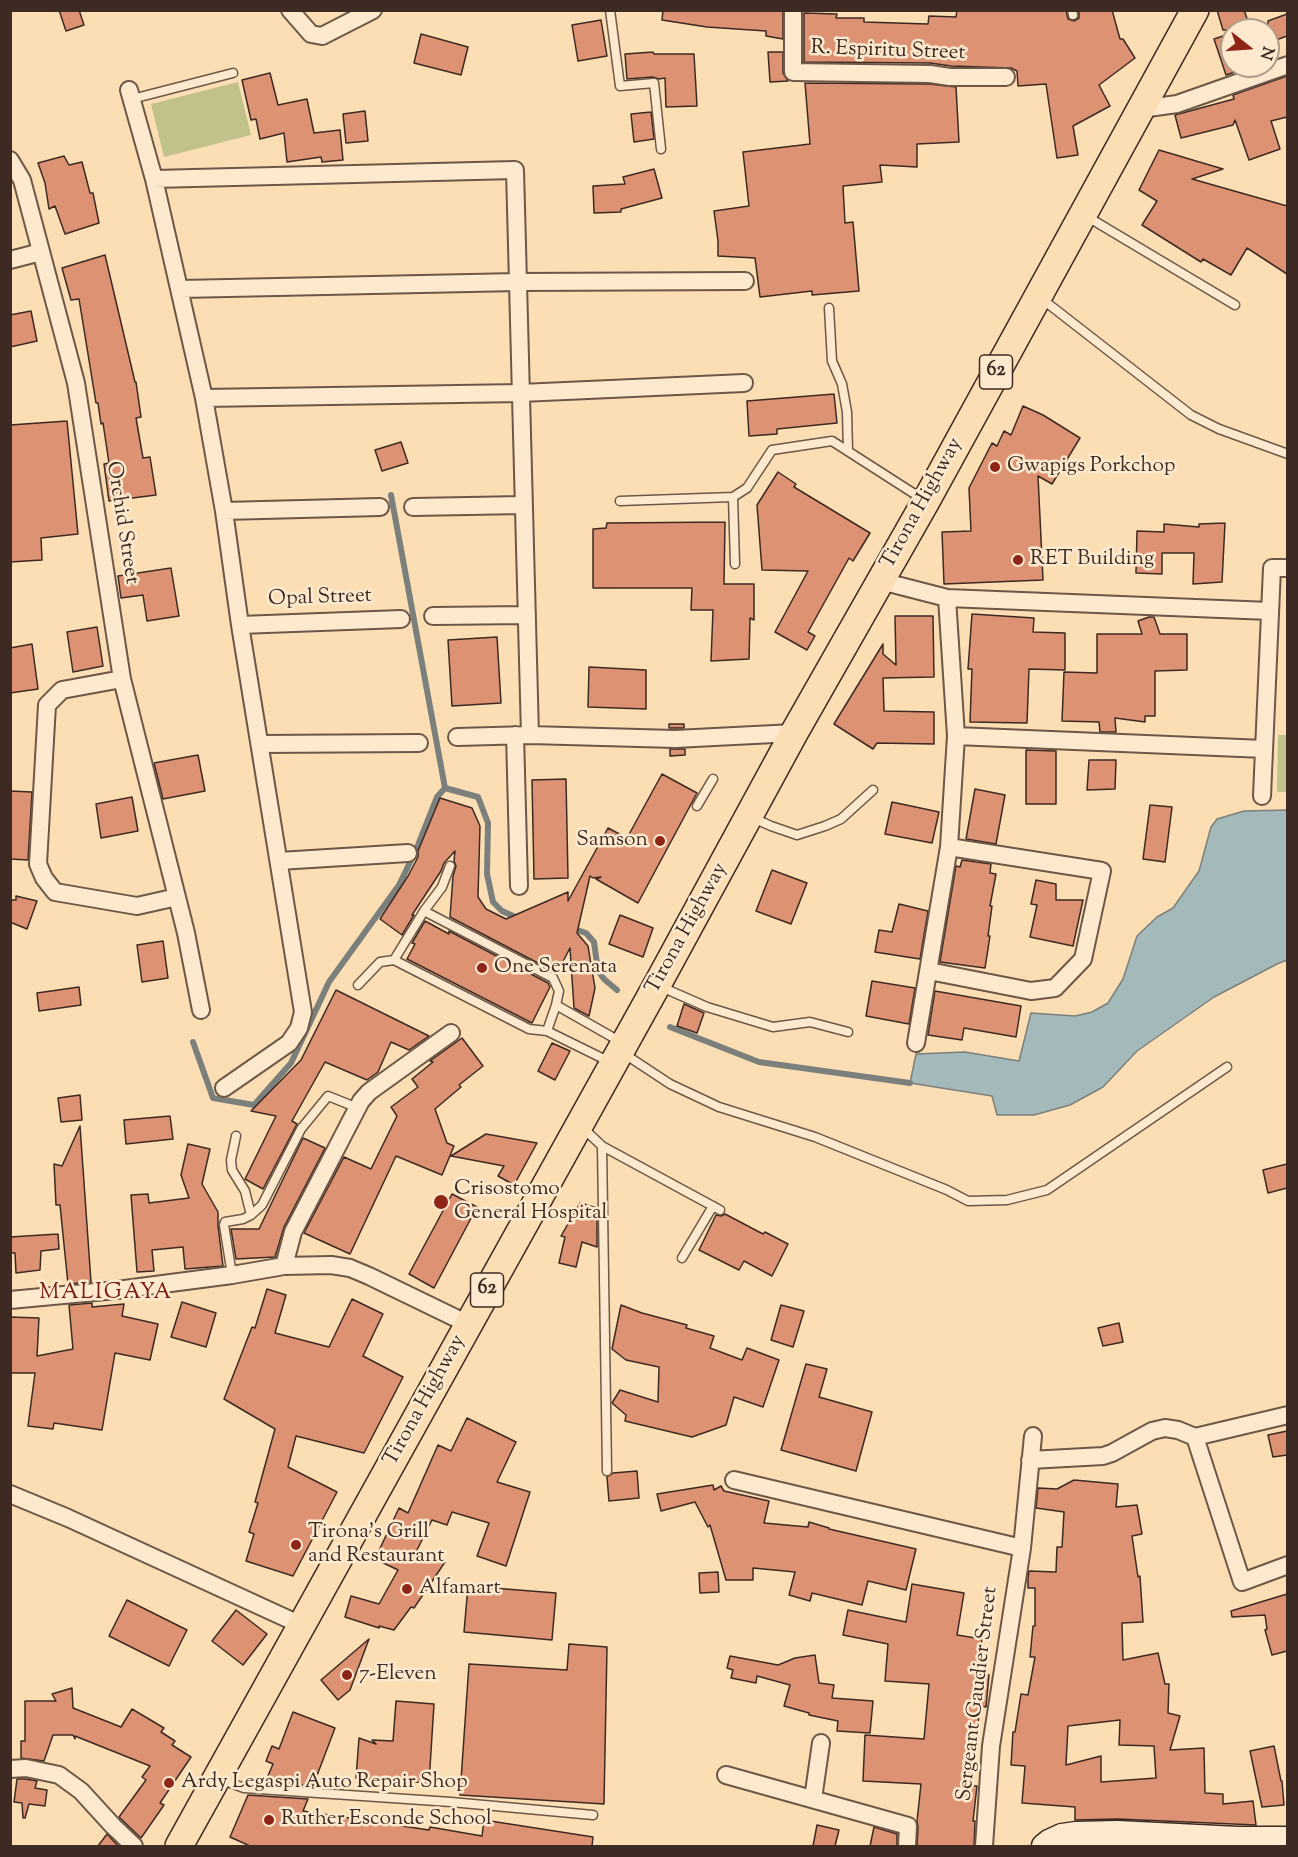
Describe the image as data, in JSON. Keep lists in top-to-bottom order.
{
  "streets": {
    "main road": ["62", "Tirona Highway"],
    "street": [
      "R. Espiritu Street",
      "Orchid Street",
      "Opal Street",
      "Sergeant Gaudier Street"
    ]
  },
  "districts": ["MALIGAYA"],
  "places": [
    "Gwapigs Porkchop",
    "RET Building",
    "Samson",
    "One Serenata",
    "Crisostomo General Hospital",
    "Tirona's Grill and Restaurant",
    "Alfamart",
    "7-Eleven",
    "Ardy Legaspi Auto Repair Shop",
    "Ruther Esconde School"
  ],
  "north": "right"
}
